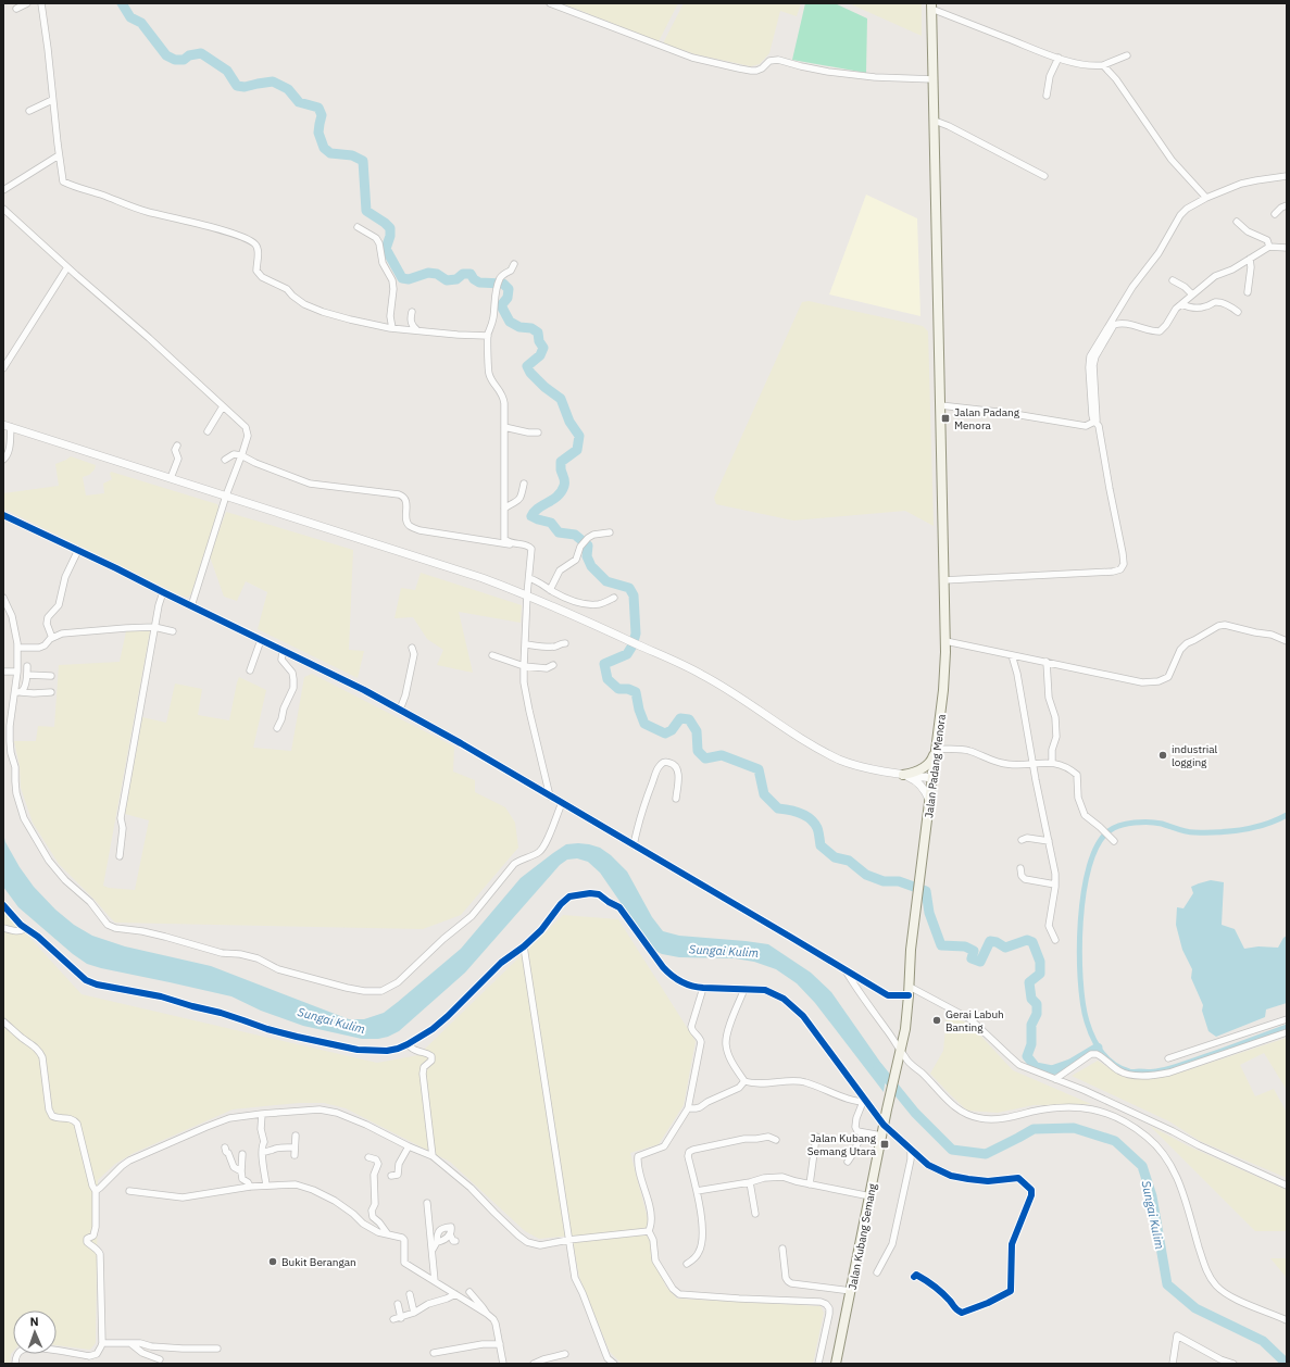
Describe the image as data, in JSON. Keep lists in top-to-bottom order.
{
  "streets": {
    "main road": ["Jalan Padang Menora", "Jalan Kubang Semang"]
  },
  "crossings": [
    ["Jalan Padang Menora", "Jalan Kubang Semang"]
  ],
  "water": ["Sungai Kulim"],
  "places": {
    "transit": ["Jalan Padang Menora", "Jalan Kubang Semang Utara"],
    "other": ["industrial logging", "Gerai Labuh Banting", "Bukit Berangan"]
  },
  "north": "top"
}
